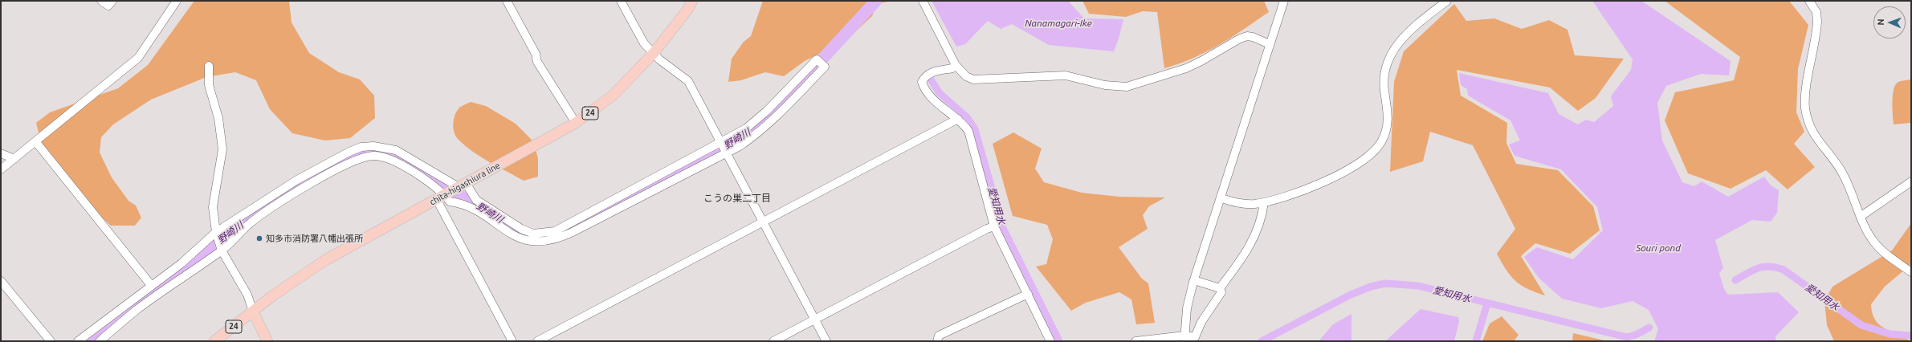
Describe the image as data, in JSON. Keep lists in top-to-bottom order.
{
  "streets": {
    "main road": ["24", "chita-higashiura line"]
  },
  "districts": ["こうの巣二丁目"],
  "water": [
    "Nanamagari-Ike",
    "野崎川",
    "愛知用水",
    "Souri pond"
  ],
  "places": ["知多市消防署八幡出張所"],
  "north": "left"
}
